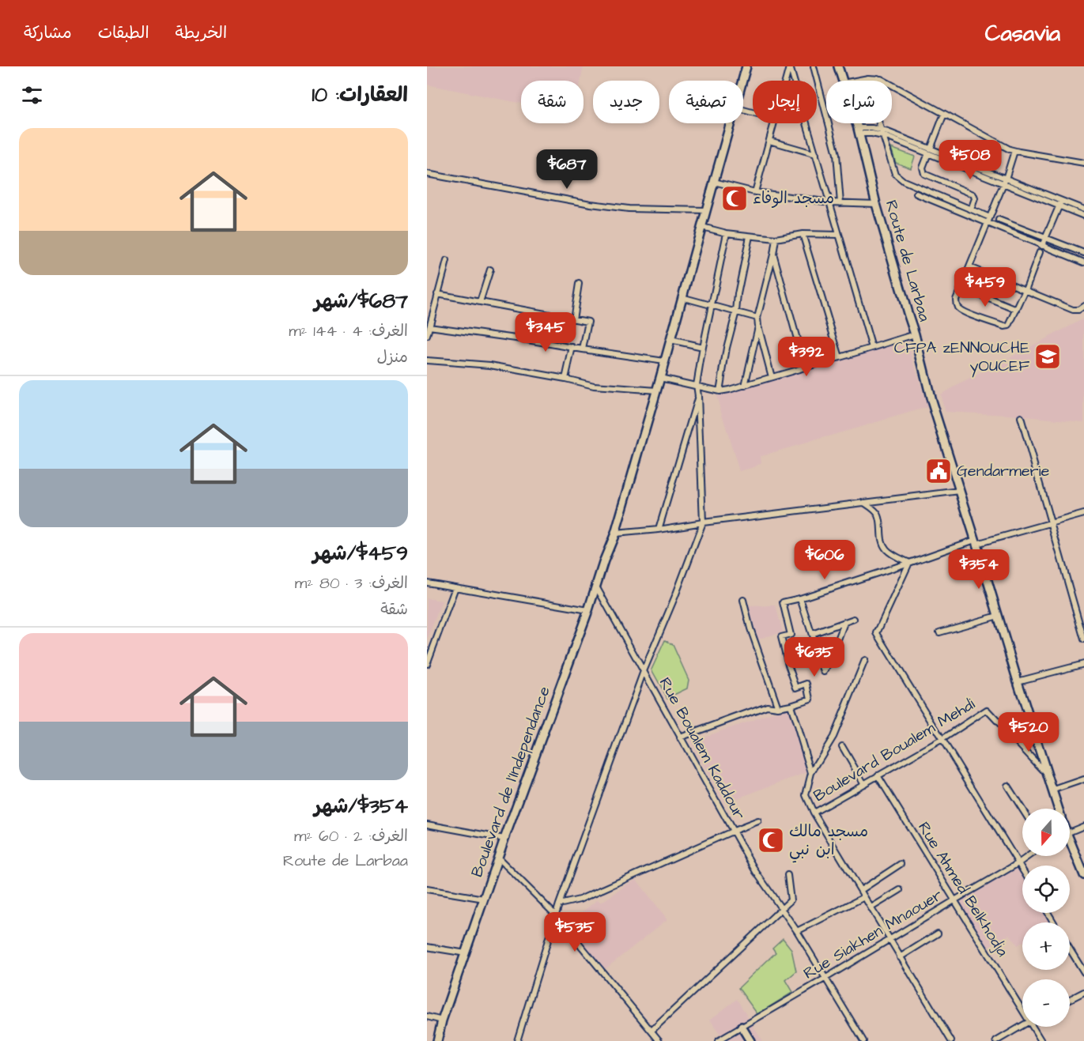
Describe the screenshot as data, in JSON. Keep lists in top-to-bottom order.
{
  "streets": {
    "street": [
      "Route de Larbaa",
      "Rue Boualem Kaddour",
      "Boulevard Boualem Mehdi",
      "Boulevard de l'Independance",
      "Rue Ahmed Belkhodja",
      "Rue Siakhen Mnaouer"
    ]
  },
  "crossings": [
    ["Route de Larbaa", "Boulevard Boualem Mehdi"],
    ["Rue Boualem Kaddour", "Boulevard de l'Independance"],
    ["Rue Boualem Kaddour", "Rue Siakhen Mnaouer"],
    ["Boulevard Boualem Mehdi", "Rue Ahmed Belkhodja"],
    ["Rue Ahmed Belkhodja", "Rue Siakhen Mnaouer"]
  ],
  "places": {
    "mosque": ["مسجد الوفاء", "مسجد مالك ابن نبي"],
    "school or university": ["CFPA zENNOUCHE yOUCEF"],
    "public building": ["Gendarmerie"]
  },
  "north": "bottom",
  "page": {
    "header": "Casavia",
    "nav": ["الخريطة", "الطبقات", "مشاركة"],
    "heading": "العقارات: 10",
    "chip": [
      "شراء",
      "إيجار",
      "تصفية",
      "جديد",
      "شقة"
    ],
    "list": [
      {
        "name": "$687/شهر",
        "note": "الغرف: 4 · 144 m² · منزل"
      },
      {
        "name": "$459/شهر",
        "note": "الغرف: 3 · 80 m² · شقة"
      },
      {
        "name": "$354/شهر",
        "note": "الغرف: 2 · 60 m² · Route de Larbaa"
      }
    ],
    "price": [
      "$508",
      "$687",
      "$459",
      "$345",
      "$392",
      "$606",
      "$354",
      "$635",
      "$520",
      "$535"
    ],
    "map_buttons": ["+", "−"]
  }
}
